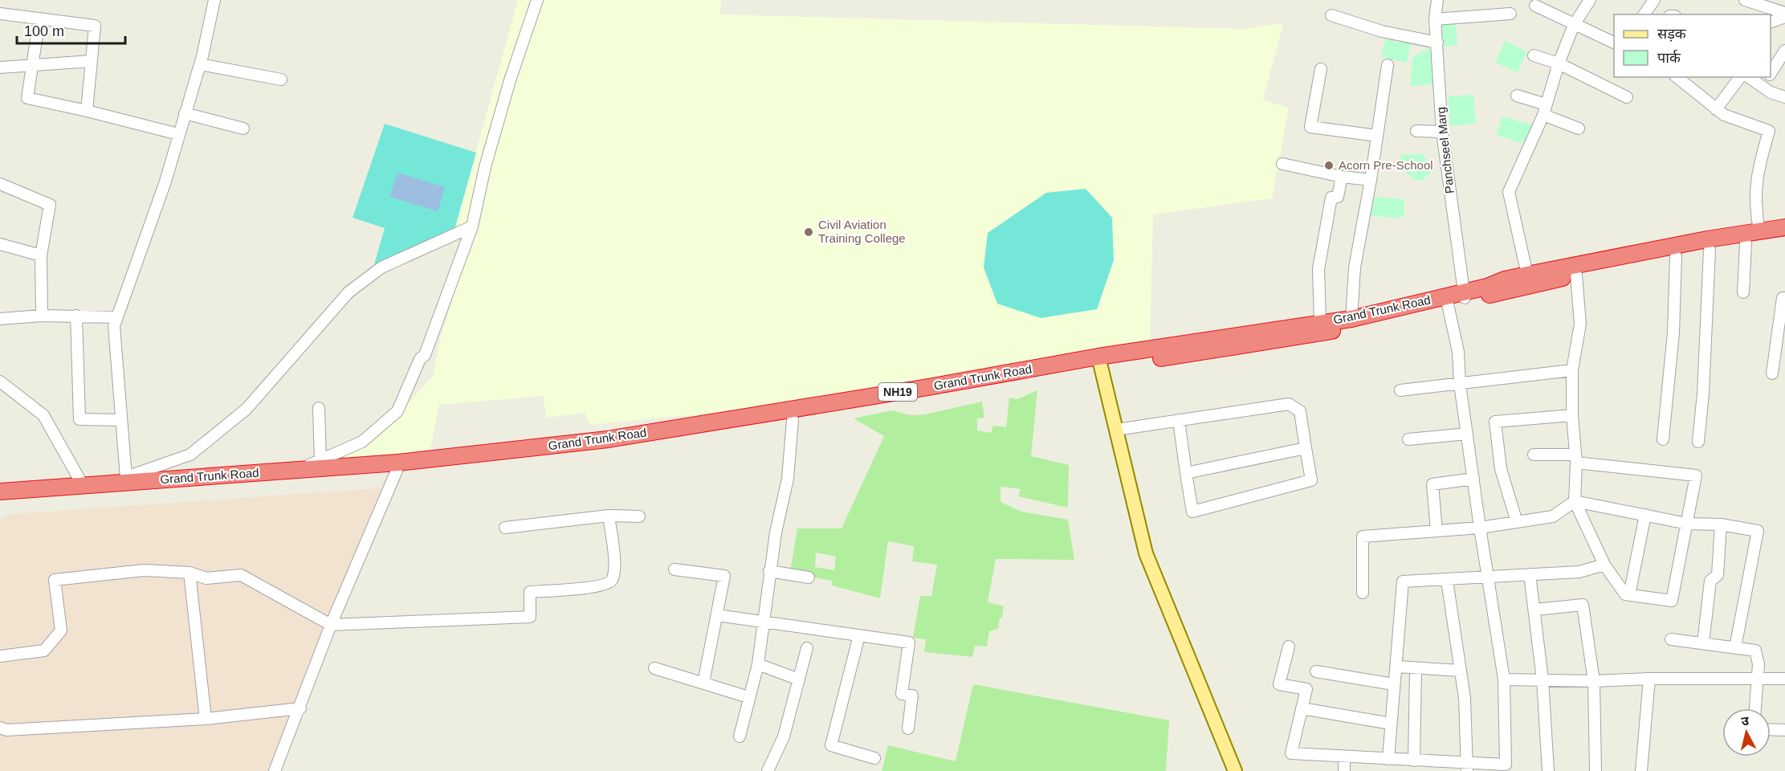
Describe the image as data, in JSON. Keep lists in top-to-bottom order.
{
  "streets": {
    "highway": ["Grand Trunk Road", "NH19"],
    "street": ["Panchseel Marg"]
  },
  "crossings": [
    ["Panchseel Marg", "Grand Trunk Road"]
  ],
  "places": ["Acorn Pre-School", "Civil Aviation Training College"],
  "legend": ["सड़क", "पार्क"],
  "scale_bar": "100 m",
  "north": "top"
}
